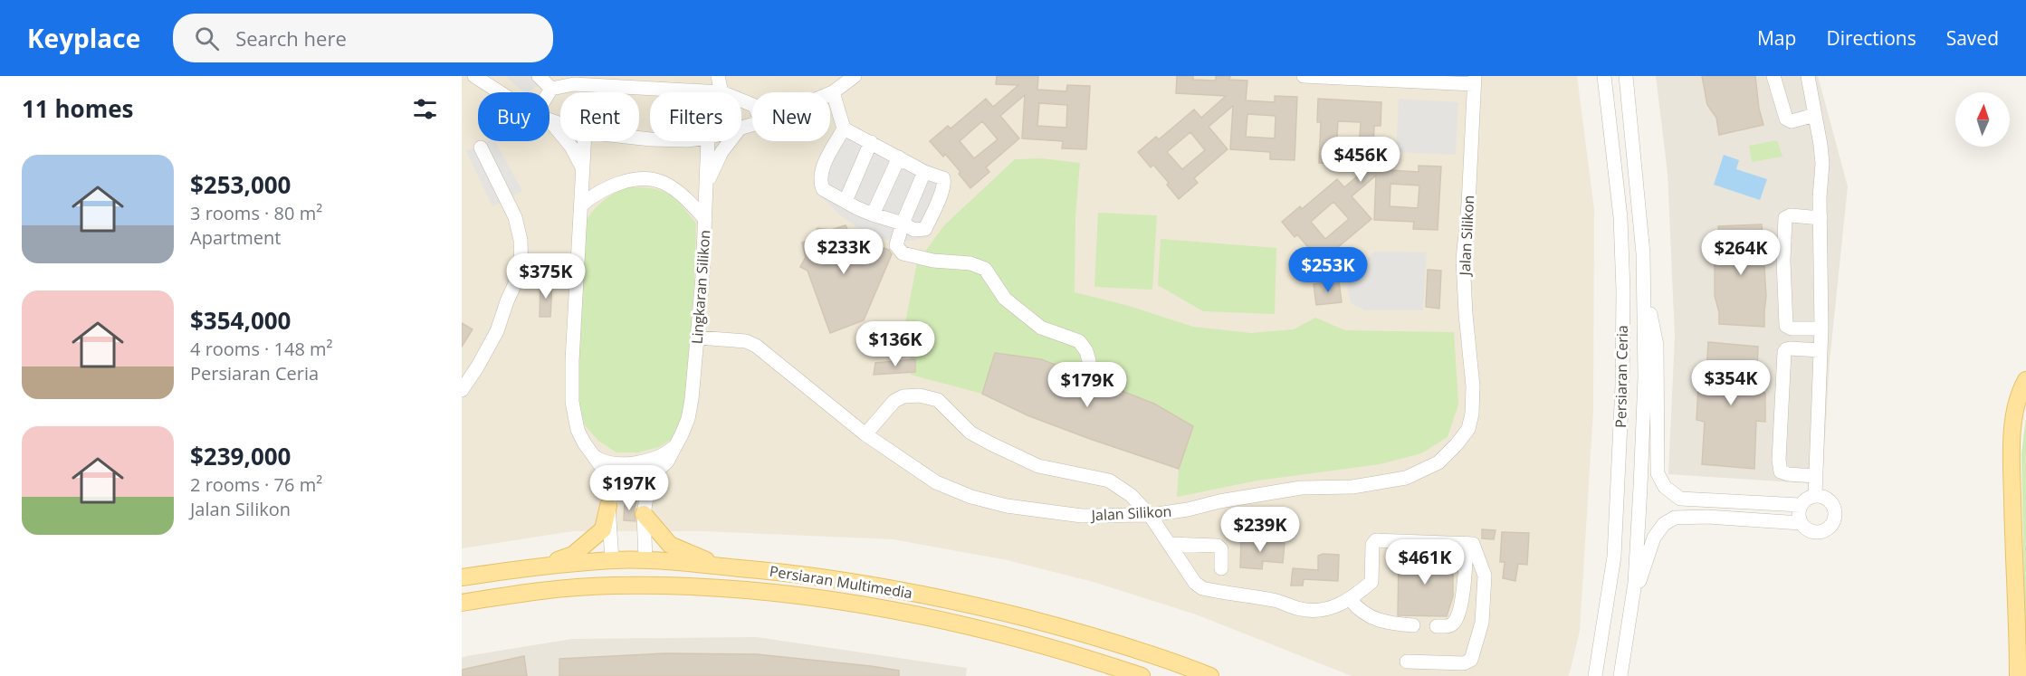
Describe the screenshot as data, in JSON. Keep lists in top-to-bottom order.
{
  "streets": {
    "main road": ["Persiaran Multimedia"],
    "street": ["Jalan Silikon", "Lingkaran Silikon", "Persiaran Ceria"]
  },
  "crossings": [
    ["Jalan Silikon", "Lingkaran Silikon"],
    ["Lingkaran Silikon", "Persiaran Multimedia"]
  ],
  "north": "top",
  "page": {
    "header": "Keyplace",
    "search": "Search here",
    "nav": ["Map", "Directions", "Saved"],
    "heading": "11 homes",
    "chip": [
      "Buy",
      "Rent",
      "Filters",
      "New"
    ],
    "price": [
      "$456K",
      "$233K",
      "$264K",
      "$253K",
      "$375K",
      "$136K",
      "$354K",
      "$179K",
      "$197K",
      "$239K",
      "$461K"
    ],
    "list": [
      {
        "name": "$253,000",
        "note": "3 rooms · 80 m² · Apartment"
      },
      {
        "name": "$354,000",
        "note": "4 rooms · 148 m² · Persiaran Ceria"
      },
      {
        "name": "$239,000",
        "note": "2 rooms · 76 m² · Jalan Silikon"
      }
    ]
  }
}
